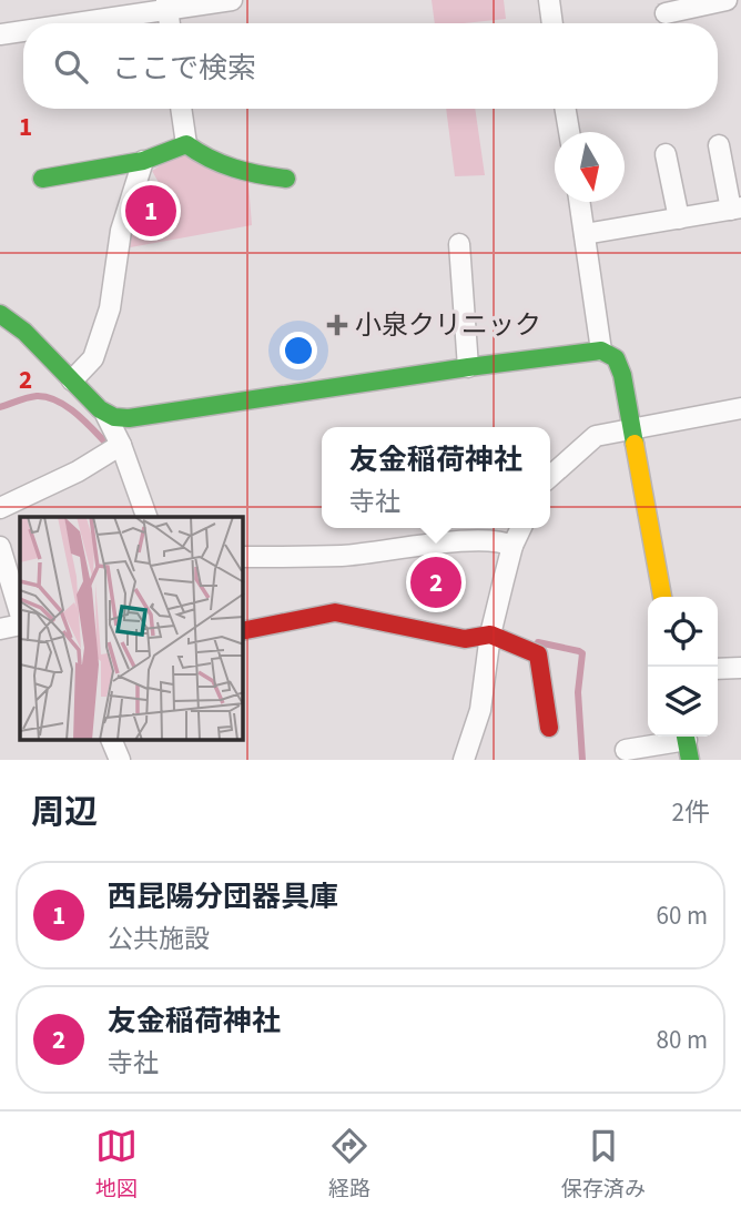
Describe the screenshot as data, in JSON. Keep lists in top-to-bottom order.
{
  "places": {
    "health": ["小泉クリニック"]
  },
  "north": "bottom",
  "page": {
    "search": "ここで検索",
    "pins": ["1", "2"],
    "popup": ["友金稲荷神社", "寺社"],
    "heading": ["周辺", "2件"],
    "list": [
      {
        "mark": "1",
        "name": "西昆陽分団器具庫",
        "note": "公共施設",
        "value": "60 m"
      },
      {
        "mark": "2",
        "name": "友金稲荷神社",
        "note": "寺社",
        "value": "80 m"
      }
    ],
    "nav": ["地図", "経路", "保存済み"]
  },
  "grid": {
    "rows": ["1", "2"]
  }
}
